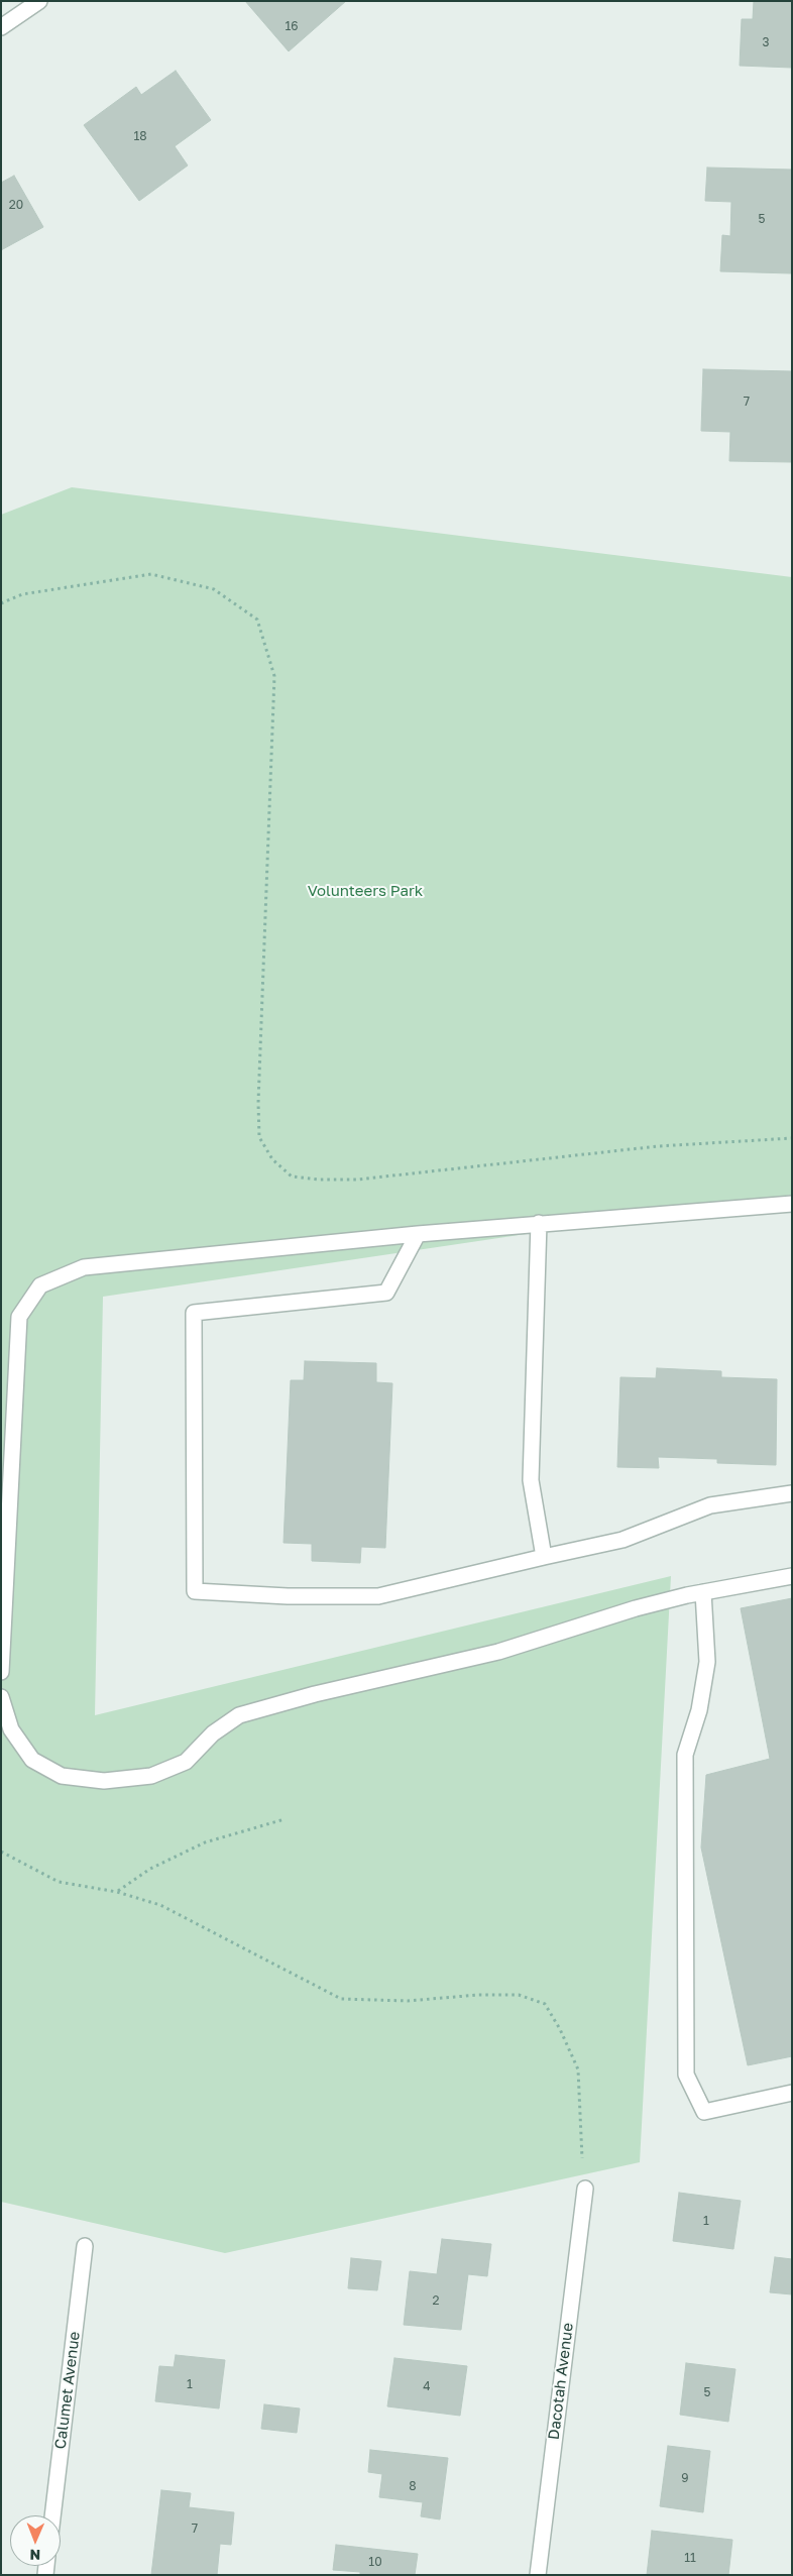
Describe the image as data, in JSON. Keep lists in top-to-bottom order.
{
  "streets": {
    "street": ["Dacotah Avenue", "Calumet Avenue"]
  },
  "parks": ["Volunteers Park"],
  "house_numbers": [
    "16",
    "3",
    "18",
    "20",
    "5",
    "7",
    "1",
    "2",
    "1",
    "4",
    "5",
    "9",
    "8",
    "7",
    "11",
    "10"
  ],
  "north": "bottom"
}
